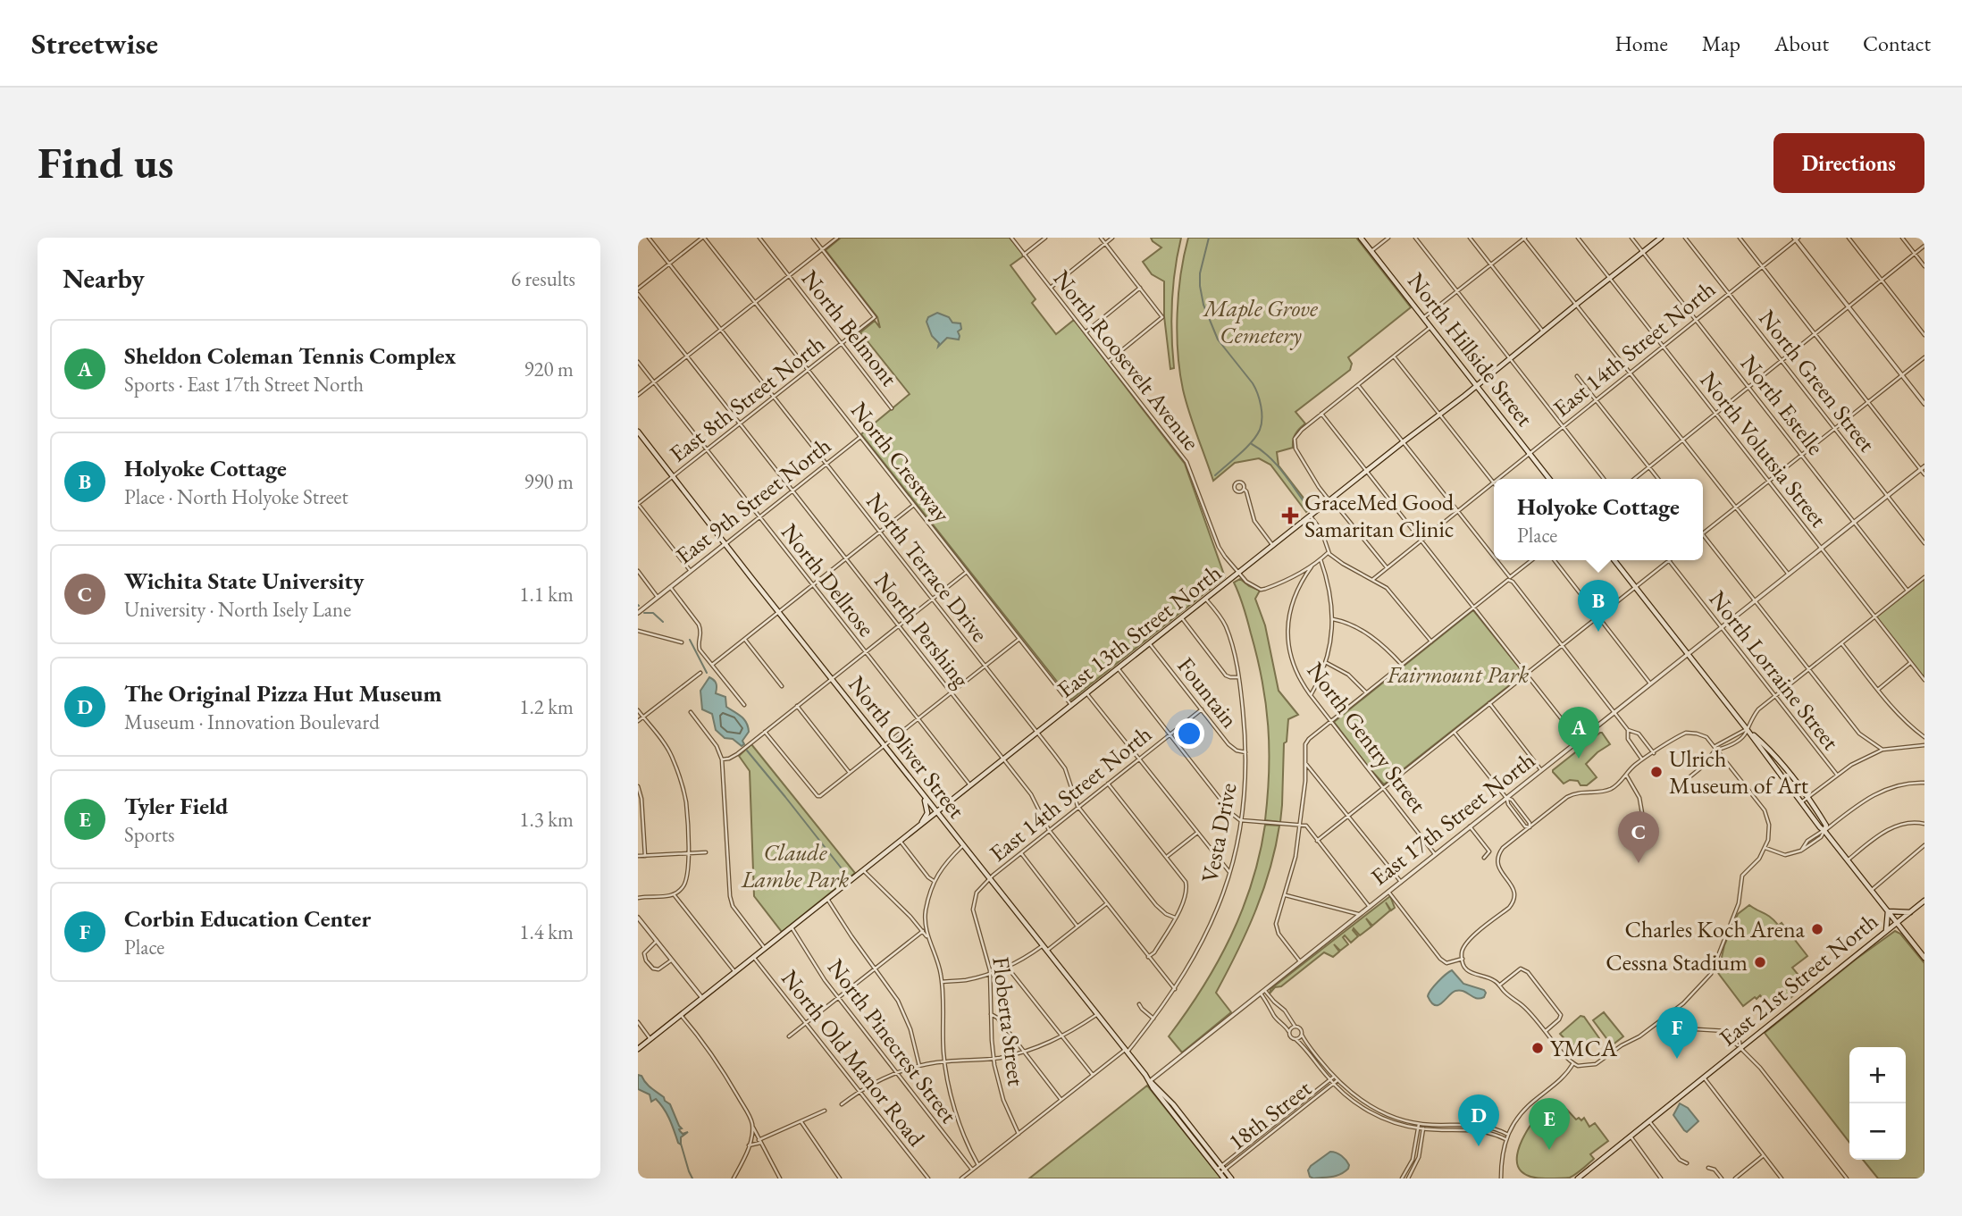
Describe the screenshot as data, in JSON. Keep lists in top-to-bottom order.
{
  "streets": {
    "main road": [
      "North Hillside Street",
      "East 13th Street North",
      "North Oliver Street",
      "East 21st Street North"
    ],
    "street": [
      "North Belmont",
      "East 14th Street North",
      "North Roosevelt Avenue",
      "North Green Street",
      "East 8th Street North",
      "North Estelle",
      "North Volutsia Street",
      "North Crestway",
      "East 9th Street North",
      "North Terrace Drive",
      "North Dellrose",
      "North Pershing",
      "North Lorraine Street",
      "Fountain",
      "North Gentry Street",
      "East 17th Street North",
      "Vesta Drive",
      "Floberta Street",
      "North Pinecrest Street",
      "North Old Manor Road",
      "18th Street"
    ]
  },
  "crossings": [
    ["North Belmont", "East 8th Street North"],
    ["East 14th Street North", "North Hillside Street"],
    ["East 14th Street North", "North Green Street"],
    ["East 14th Street North", "North Estelle"],
    ["East 14th Street North", "North Volutsia Street"],
    ["East 14th Street North", "North Terrace Drive"],
    ["East 14th Street North", "North Pershing"],
    ["East 14th Street North", "Fountain"],
    ["East 14th Street North", "North Oliver Street"],
    ["East 14th Street North", "Floberta Street"],
    ["North Hillside Street", "East 13th Street North"],
    ["North Roosevelt Avenue", "East 13th Street North"],
    ["North Green Street", "East 17th Street North"],
    ["East 8th Street North", "North Crestway"],
    ["East 8th Street North", "North Terrace Drive"],
    ["East 8th Street North", "North Dellrose"],
    ["East 8th Street North", "North Pershing"],
    ["East 8th Street North", "North Oliver Street"],
    ["North Estelle", "East 13th Street North"],
    ["North Estelle", "East 17th Street North"],
    ["North Volutsia Street", "East 13th Street North"],
    ["North Volutsia Street", "East 17th Street North"],
    ["North Crestway", "East 9th Street North"],
    ["North Crestway", "East 13th Street North"],
    ["East 9th Street North", "North Terrace Drive"],
    ["East 9th Street North", "North Dellrose"],
    ["East 9th Street North", "North Pershing"],
    ["East 9th Street North", "North Oliver Street"],
    ["North Terrace Drive", "East 13th Street North"],
    ["North Dellrose", "East 13th Street North"],
    ["North Pershing", "East 13th Street North"],
    ["North Pershing", "Vesta Drive"],
    ["East 13th Street North", "Fountain"],
    ["East 13th Street North", "North Oliver Street"],
    ["East 13th Street North", "Vesta Drive"],
    ["East 13th Street North", "North Pinecrest Street"],
    ["East 13th Street North", "North Old Manor Road"],
    ["North Lorraine Street", "East 17th Street North"],
    ["Fountain", "Vesta Drive"],
    ["North Gentry Street", "East 17th Street North"],
    ["North Oliver Street", "East 17th Street North"],
    ["North Oliver Street", "Vesta Drive"],
    ["North Oliver Street", "Floberta Street"],
    ["North Oliver Street", "18th Street"],
    ["Vesta Drive", "Floberta Street"],
    ["Vesta Drive", "North Pinecrest Street"]
  ],
  "parks": ["Maple Grove Cemetery", "Fairmount Park", "Claude Lambe Park"],
  "places": {
    "health": ["GraceMed Good Samaritan Clinic"],
    "other": [
      "Ulrich Museum of Art",
      "Charles Koch Arena",
      "Cessna Stadium",
      "YMCA"
    ]
  },
  "page": {
    "header": "Streetwise",
    "nav": [
      "Home",
      "Map",
      "About",
      "Contact"
    ],
    "buttons": "Directions",
    "title": "Find us",
    "heading": ["Nearby", "6 results"],
    "list": [
      {
        "mark": "A",
        "name": "Sheldon Coleman Tennis Complex",
        "note": "Sports · East 17th Street North",
        "value": "920 m"
      },
      {
        "mark": "B",
        "name": "Holyoke Cottage",
        "note": "Place · North Holyoke Street",
        "value": "990 m"
      },
      {
        "mark": "C",
        "name": "Wichita State University",
        "note": "University · North Isely Lane",
        "value": "1.1 km"
      },
      {
        "mark": "D",
        "name": "The Original Pizza Hut Museum",
        "note": "Museum · Innovation Boulevard",
        "value": "1.2 km"
      },
      {
        "mark": "E",
        "name": "Tyler Field",
        "note": "Sports",
        "value": "1.3 km"
      },
      {
        "mark": "F",
        "name": "Corbin Education Center",
        "note": "Place",
        "value": "1.4 km"
      }
    ],
    "popup": ["Holyoke Cottage", "Place"],
    "pins": [
      "B",
      "A",
      "C",
      "F",
      "D",
      "E"
    ],
    "map_buttons": ["+", "−"]
  }
}
